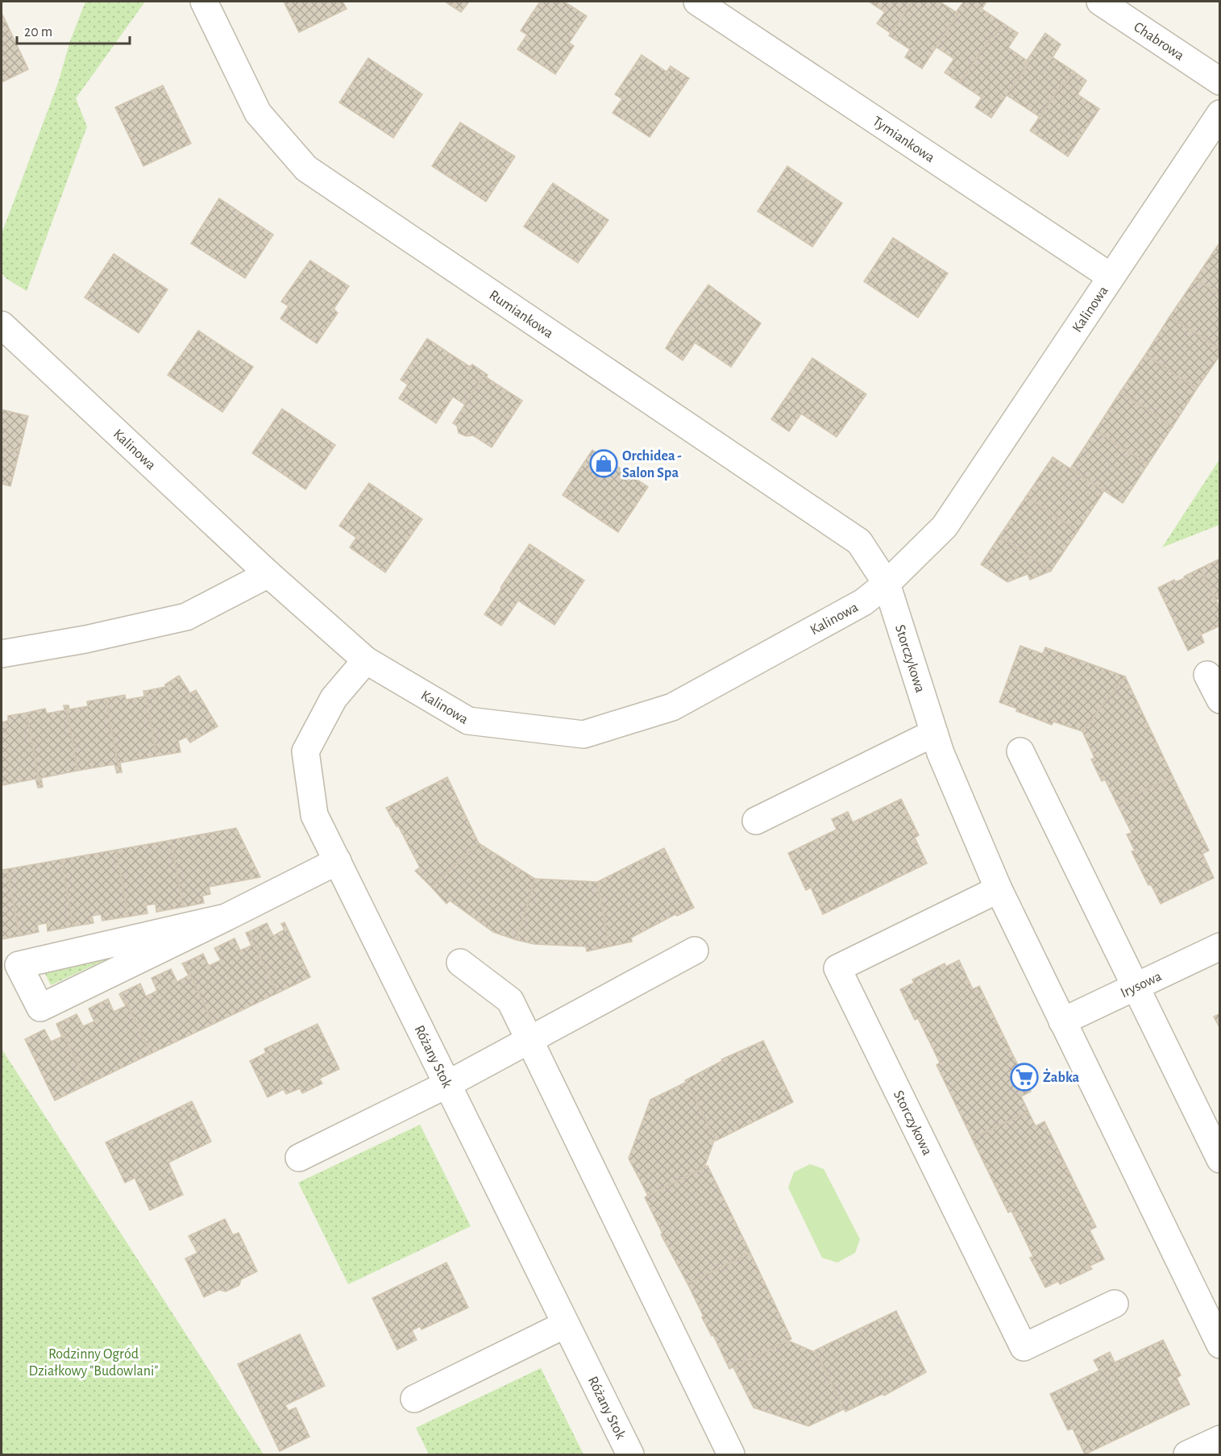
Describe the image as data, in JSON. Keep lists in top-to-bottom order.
{
  "streets": {
    "street": [
      "Chabrowa",
      "Tymiankowa",
      "Kalinowa",
      "Rumiankowa",
      "Storczykowa",
      "Irysowa",
      "Różany Stok"
    ]
  },
  "crossings": [
    ["Tymiankowa", "Kalinowa"],
    ["Kalinowa", "Rumiankowa"],
    ["Kalinowa", "Storczykowa"],
    ["Kalinowa", "Różany Stok"],
    ["Rumiankowa", "Storczykowa"],
    ["Storczykowa", "Irysowa"]
  ],
  "parks": ["Rodzinny Ogród Działkowy \"Budowlani\""],
  "places": {
    "shop": ["Orchidea - Salon Spa"],
    "supermarket": ["Żabka"]
  },
  "scale_bar": "20 m"
}
